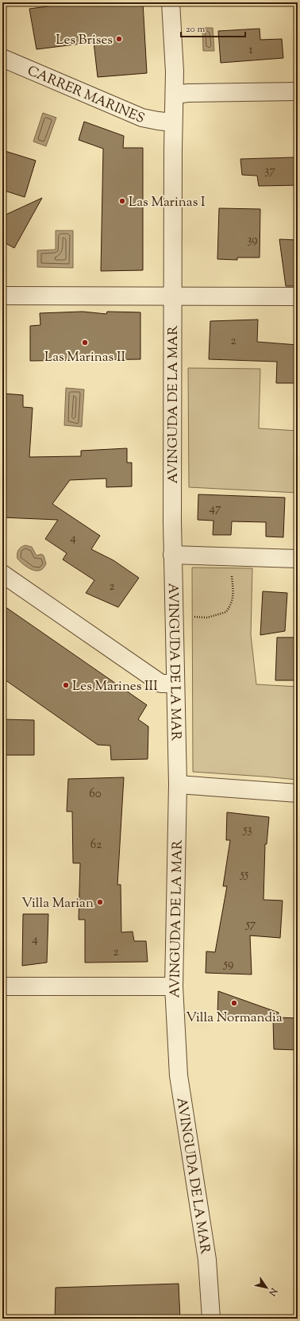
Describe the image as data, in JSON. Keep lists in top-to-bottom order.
{
  "streets": {
    "street": ["CARRER MARINES", "AVINGUDA DE LA MAR"]
  },
  "crossings": [
    ["CARRER MARINES", "AVINGUDA DE LA MAR"]
  ],
  "places": [
    "Les Brises",
    "Las Marinas I",
    "Las Marinas II",
    "Les Marines III",
    "Villa Marian",
    "Villa Normandia"
  ],
  "house_numbers": [
    "1",
    "37",
    "39",
    "2",
    "47",
    "4",
    "2",
    "60",
    "53",
    "62",
    "55",
    "57",
    "4",
    "2",
    "59"
  ],
  "scale_bar": "20 m",
  "north": "bottom right"
}
